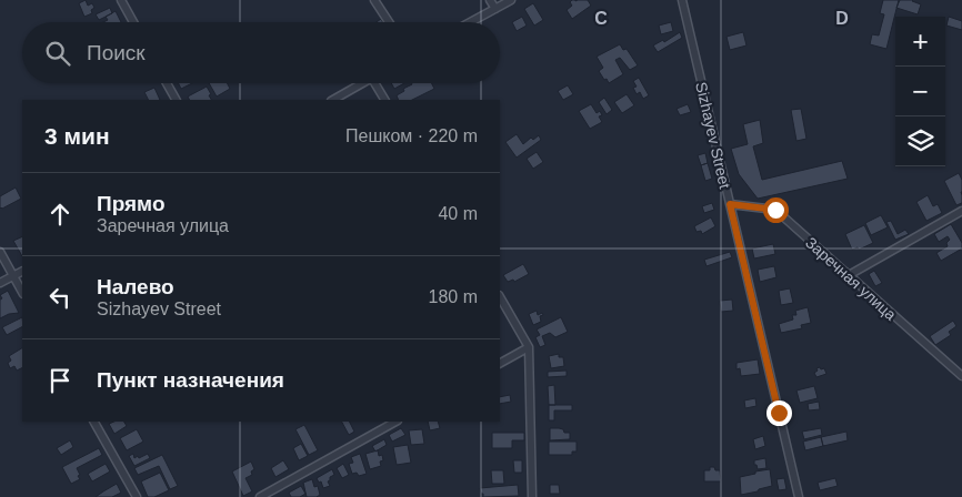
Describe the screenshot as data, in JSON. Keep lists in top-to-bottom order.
{
  "streets": {
    "street": ["Sizhayev Street", "Заречная улица"]
  },
  "crossings": [
    ["Sizhayev Street", "Заречная улица"]
  ],
  "page": {
    "map_buttons": ["+", "−"],
    "search": "Поиск",
    "heading": ["3 мин", "Пешком · 220 m"],
    "list": [
      ["Прямо", "Заречная улица", "40 m"],
      ["Налево", "Sizhayev Street", "180 m"],
      "Пункт назначения"
    ]
  },
  "grid": {
    "columns": ["C", "D"]
  }
}
